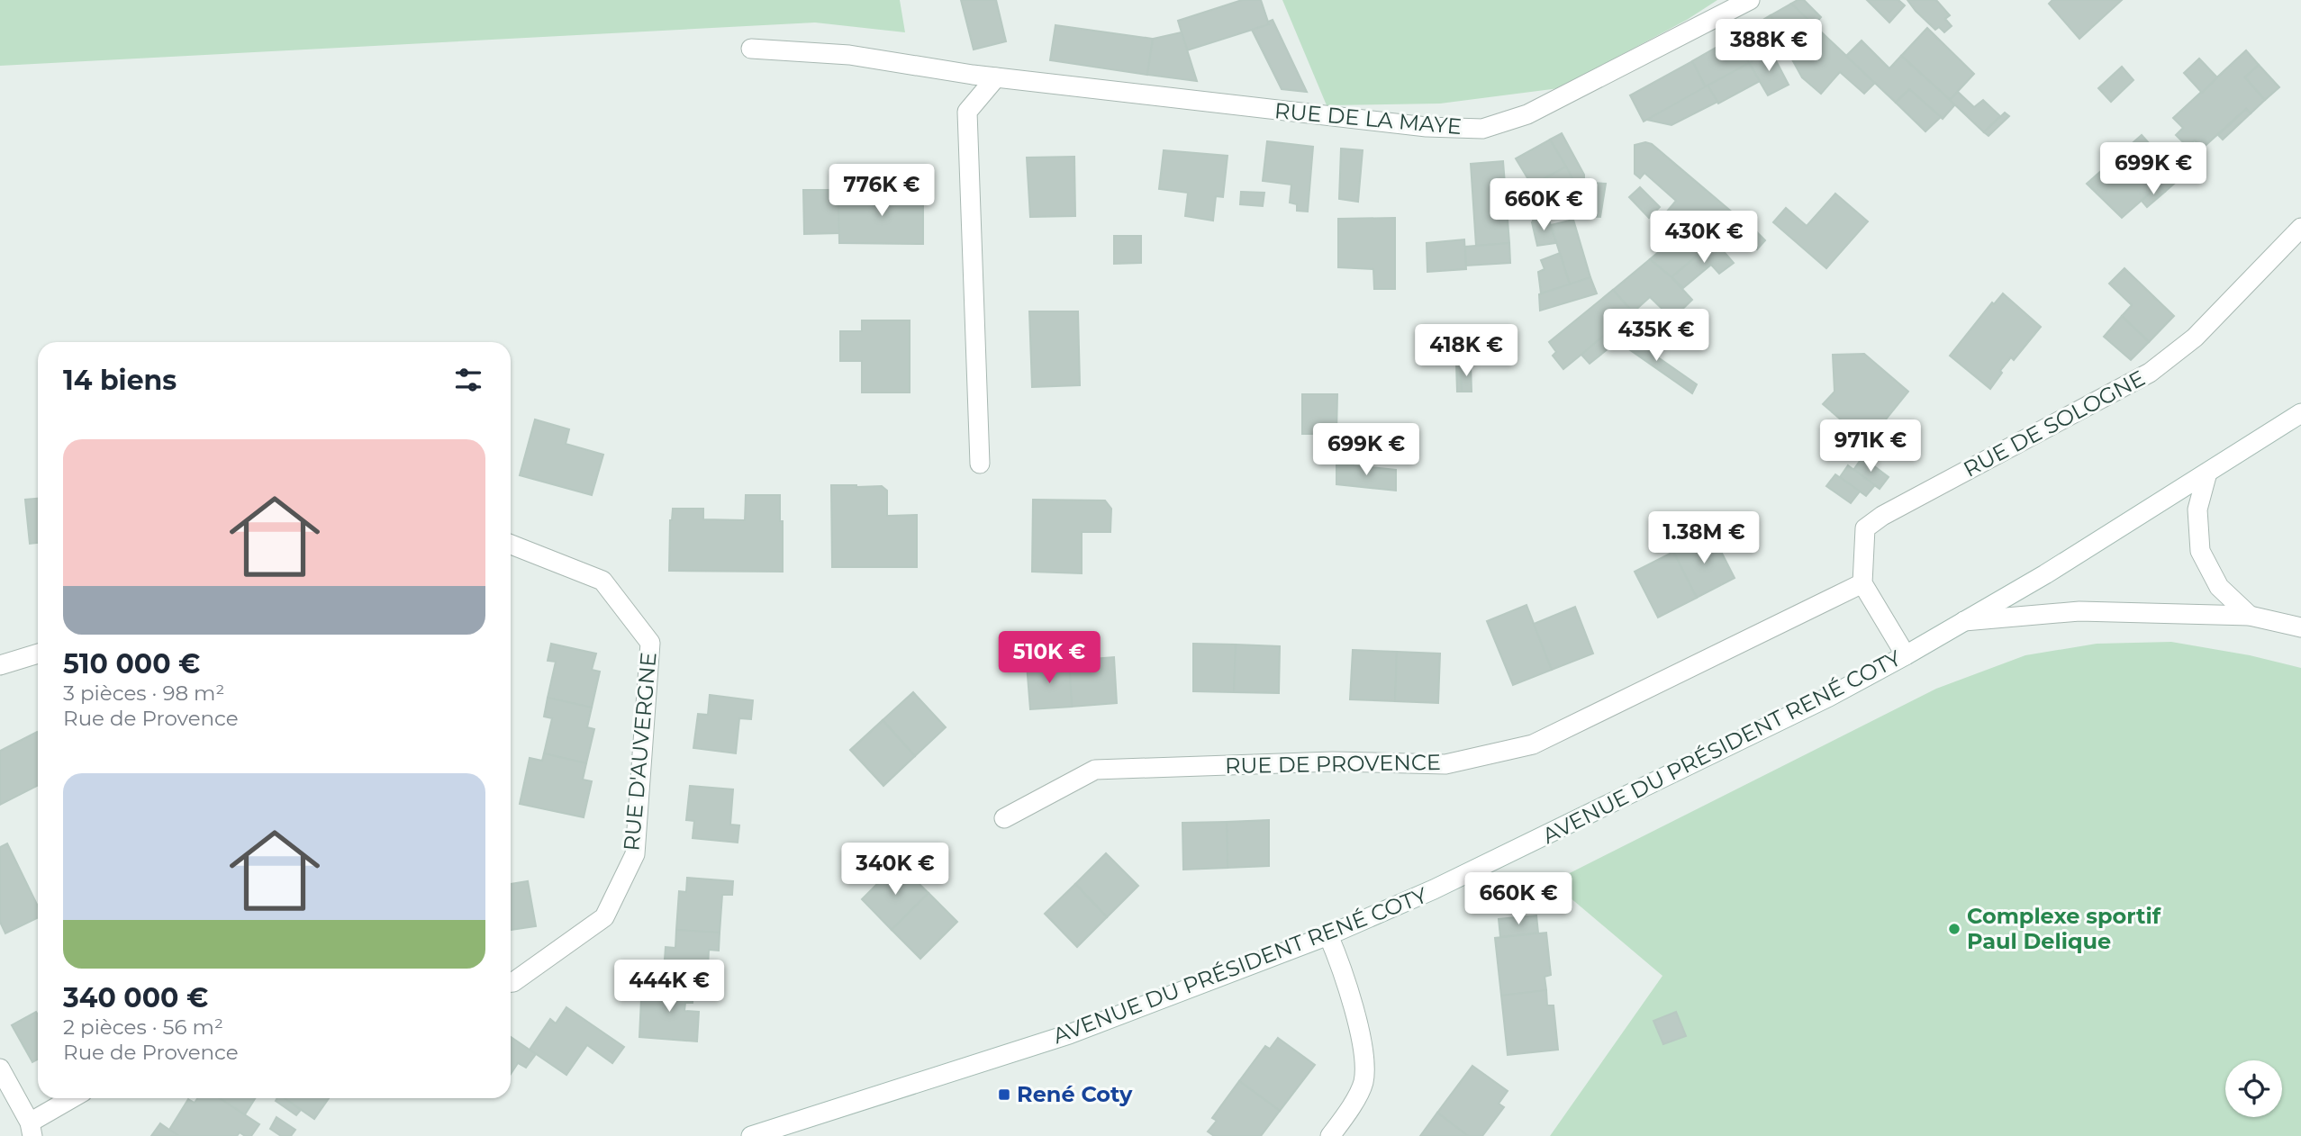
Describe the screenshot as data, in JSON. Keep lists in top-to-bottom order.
{
  "streets": {
    "street": [
      "RUE DE LA MAYE",
      "RUE DE SOLOGNE",
      "AVENUE DU PRÉSIDENT RENÉ COTY",
      "RUE D'AUVERGNE",
      "RUE DE PROVENCE"
    ]
  },
  "crossings": [
    ["RUE DE SOLOGNE", "RUE DE PROVENCE"]
  ],
  "places": {
    "other": ["Complexe sportif Paul Delique"],
    "transit": ["René Coty"]
  },
  "page": {
    "price": [
      "388K €",
      "699K €",
      "776K €",
      "660K €",
      "430K €",
      "435K €",
      "418K €",
      "971K €",
      "699K €",
      "1.38M €",
      "510K €",
      "340K €",
      "660K €",
      "444K €"
    ],
    "heading": "14 biens",
    "list": [
      {
        "name": "510 000 €",
        "note": "3 pièces · 98 m² · Rue de Provence"
      },
      {
        "name": "340 000 €",
        "note": "2 pièces · 56 m² · Rue de Provence"
      }
    ]
  }
}
